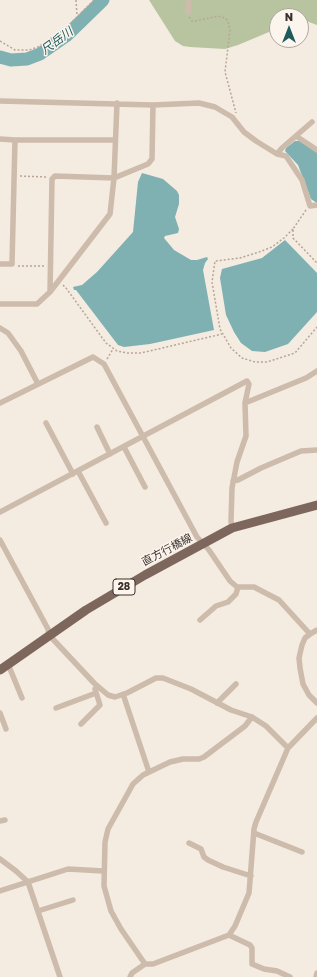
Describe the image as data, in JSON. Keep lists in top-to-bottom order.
{
  "streets": {
    "main road": ["直方行橋線", "28"]
  },
  "water": ["尺岳川"],
  "north": "top"
}
